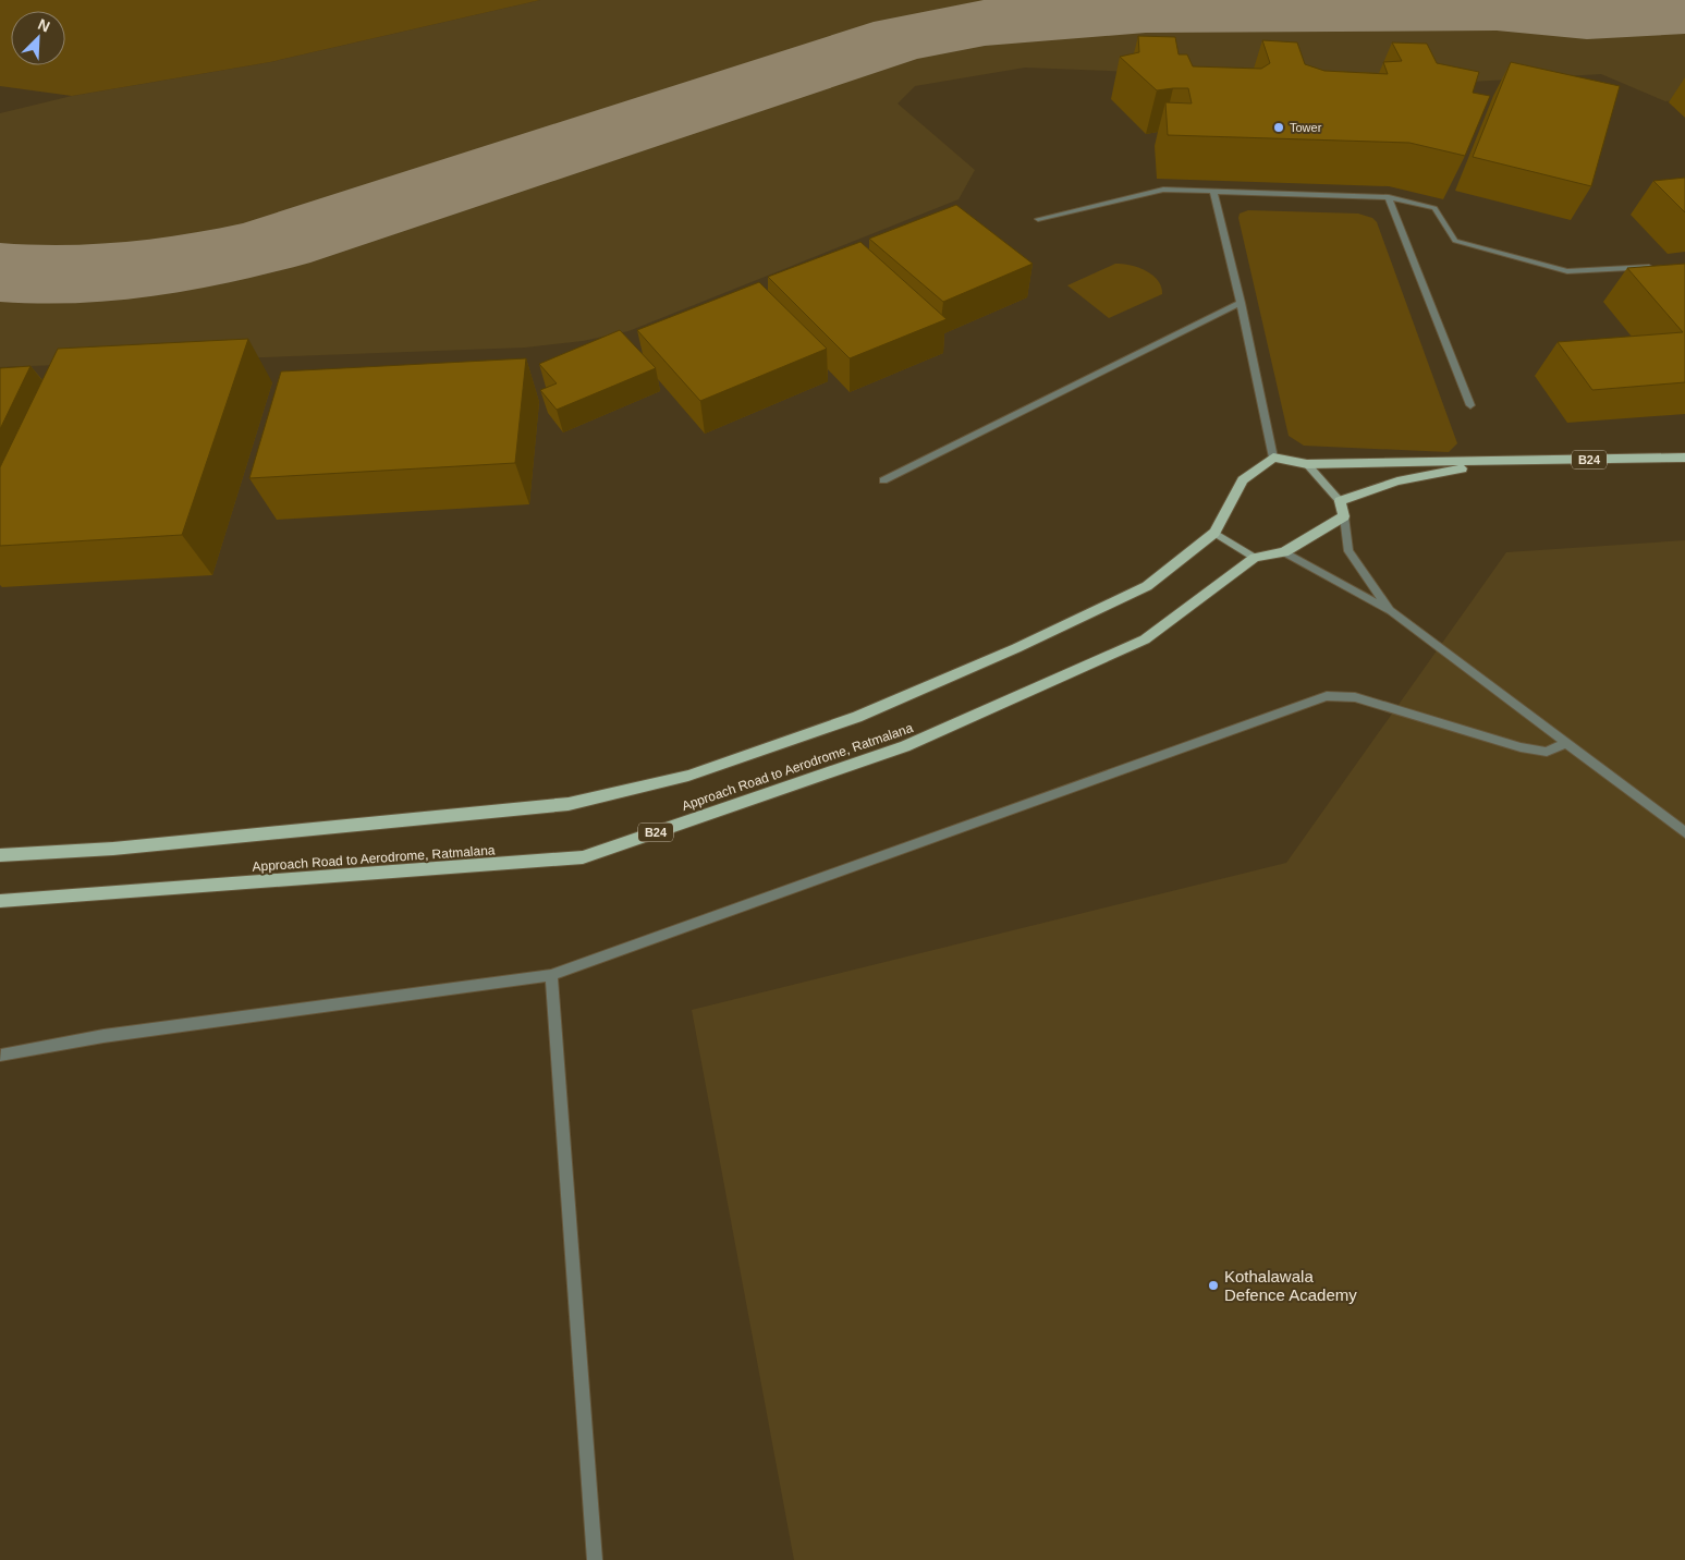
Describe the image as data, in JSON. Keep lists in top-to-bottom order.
{
  "streets": {
    "main road": ["B24", "Approach Road to Aerodrome, Ratmalana"]
  },
  "crossings": [
    ["B24", "Approach Road to Aerodrome, Ratmalana"]
  ],
  "places": ["Tower", "Kothalawala Defence Academy"],
  "north": "top right"
}
